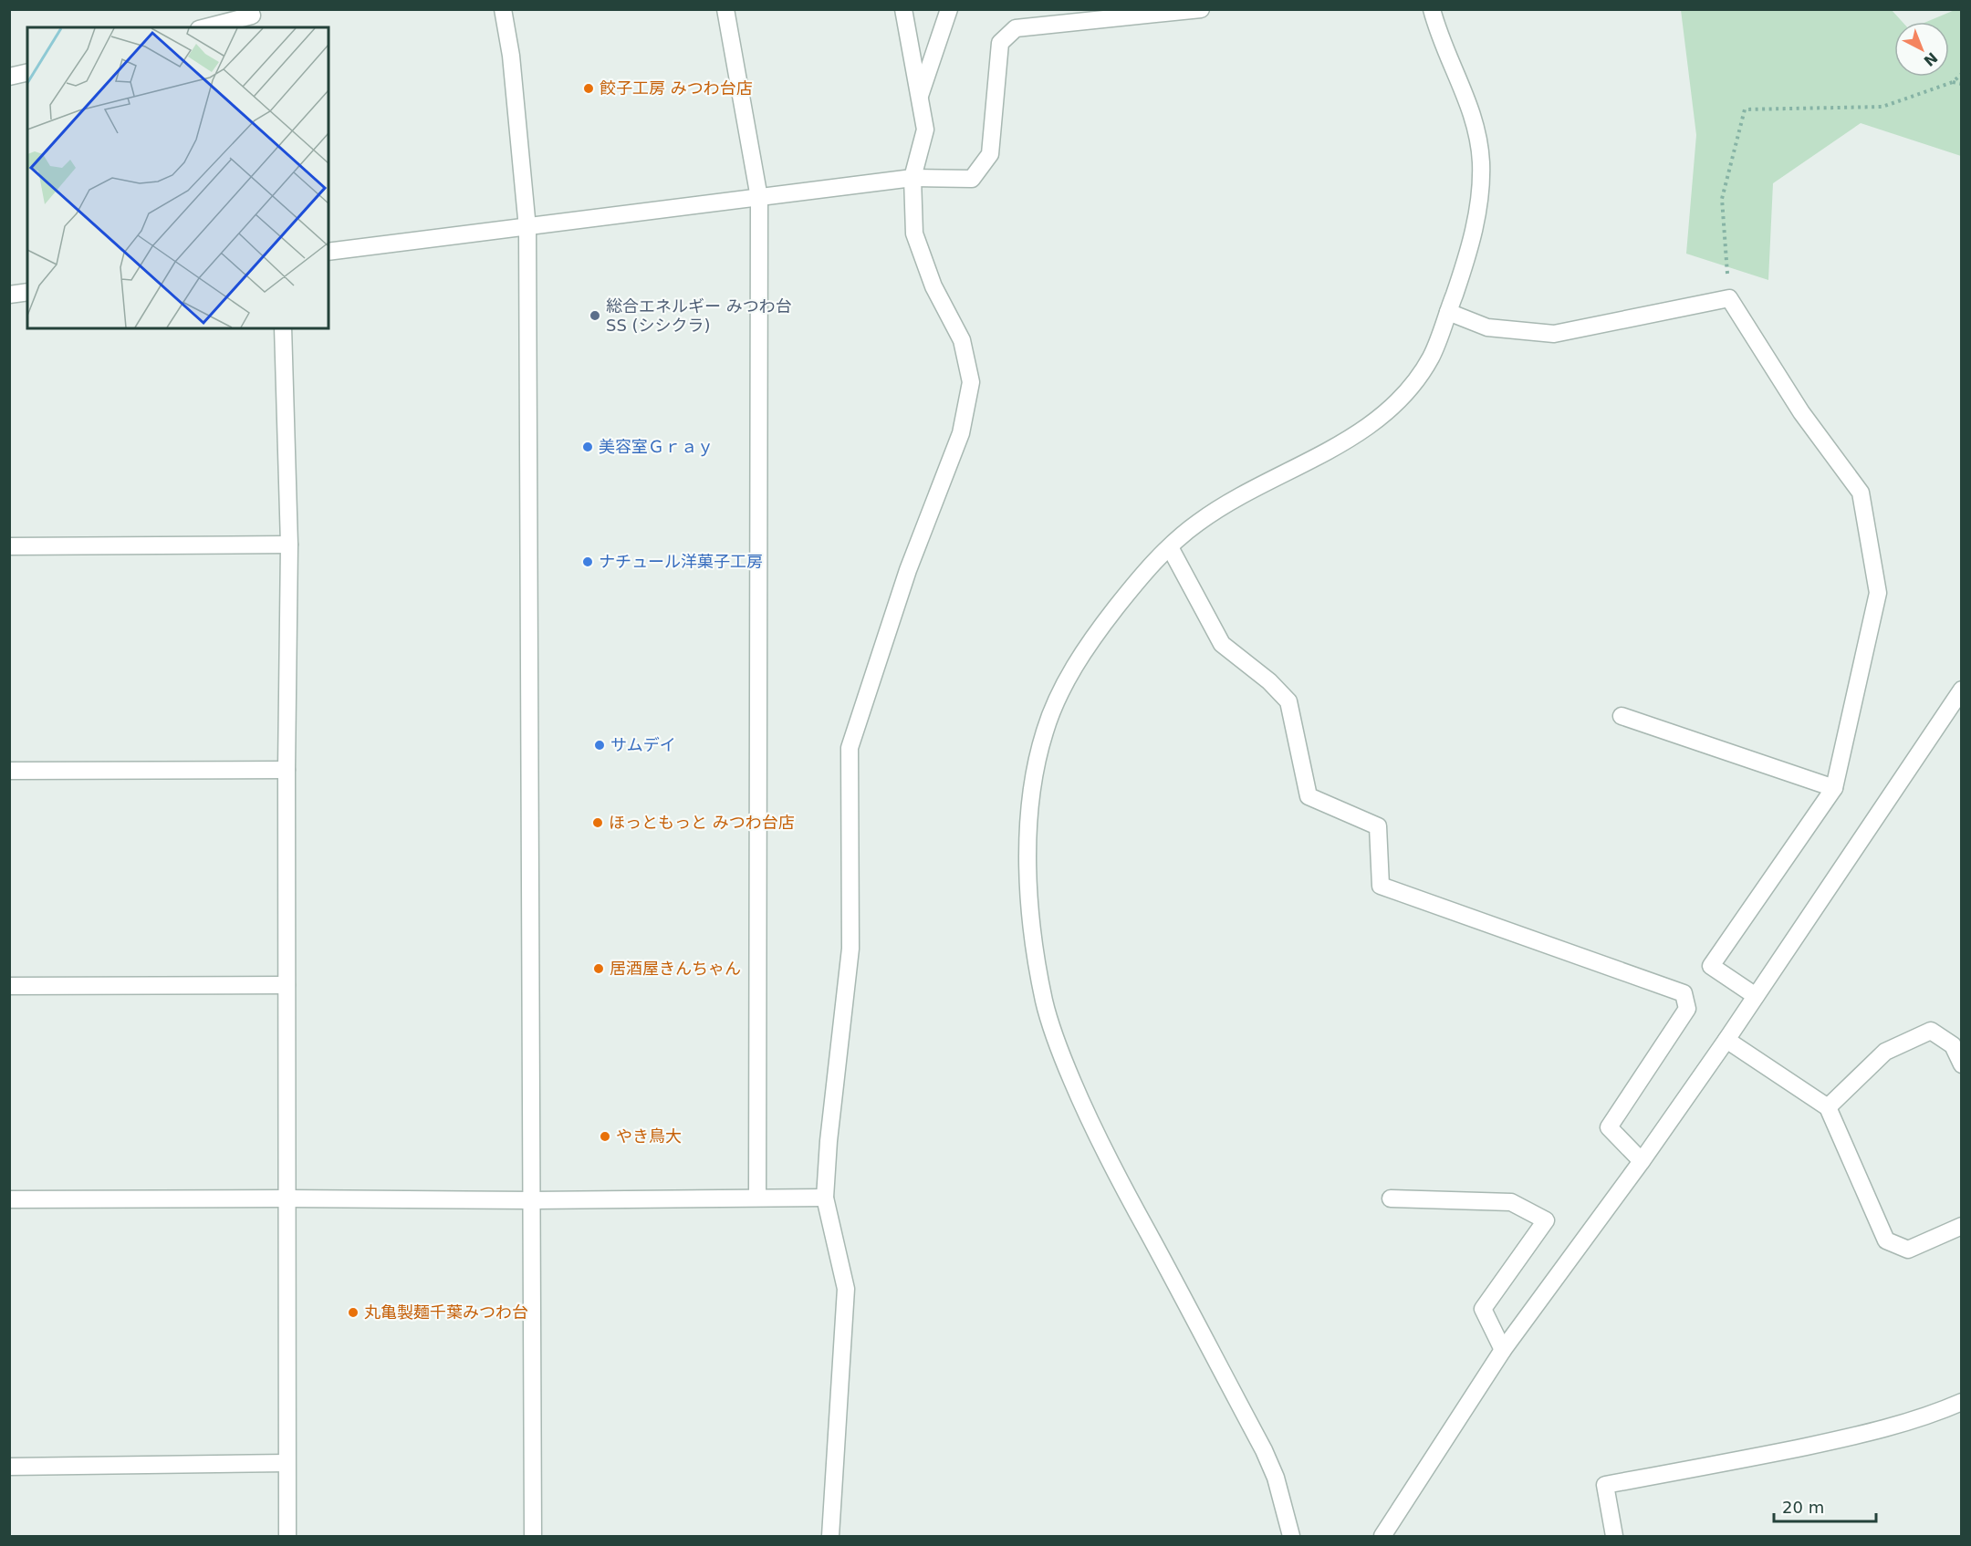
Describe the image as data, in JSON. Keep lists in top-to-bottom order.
{
  "places": [
    "餃子工房 みつわ台店",
    "総合エネルギー みつわ台 SS (シシクラ)",
    "美容室Ｇｒａｙ",
    "ナチュール洋菓子工房",
    "サムデイ",
    "ほっともっと みつわ台店",
    "居酒屋きんちゃん",
    "やき鳥大",
    "丸亀製麺千葉みつわ台"
  ],
  "scale_bar": "20 m",
  "north": "bottom right"
}
